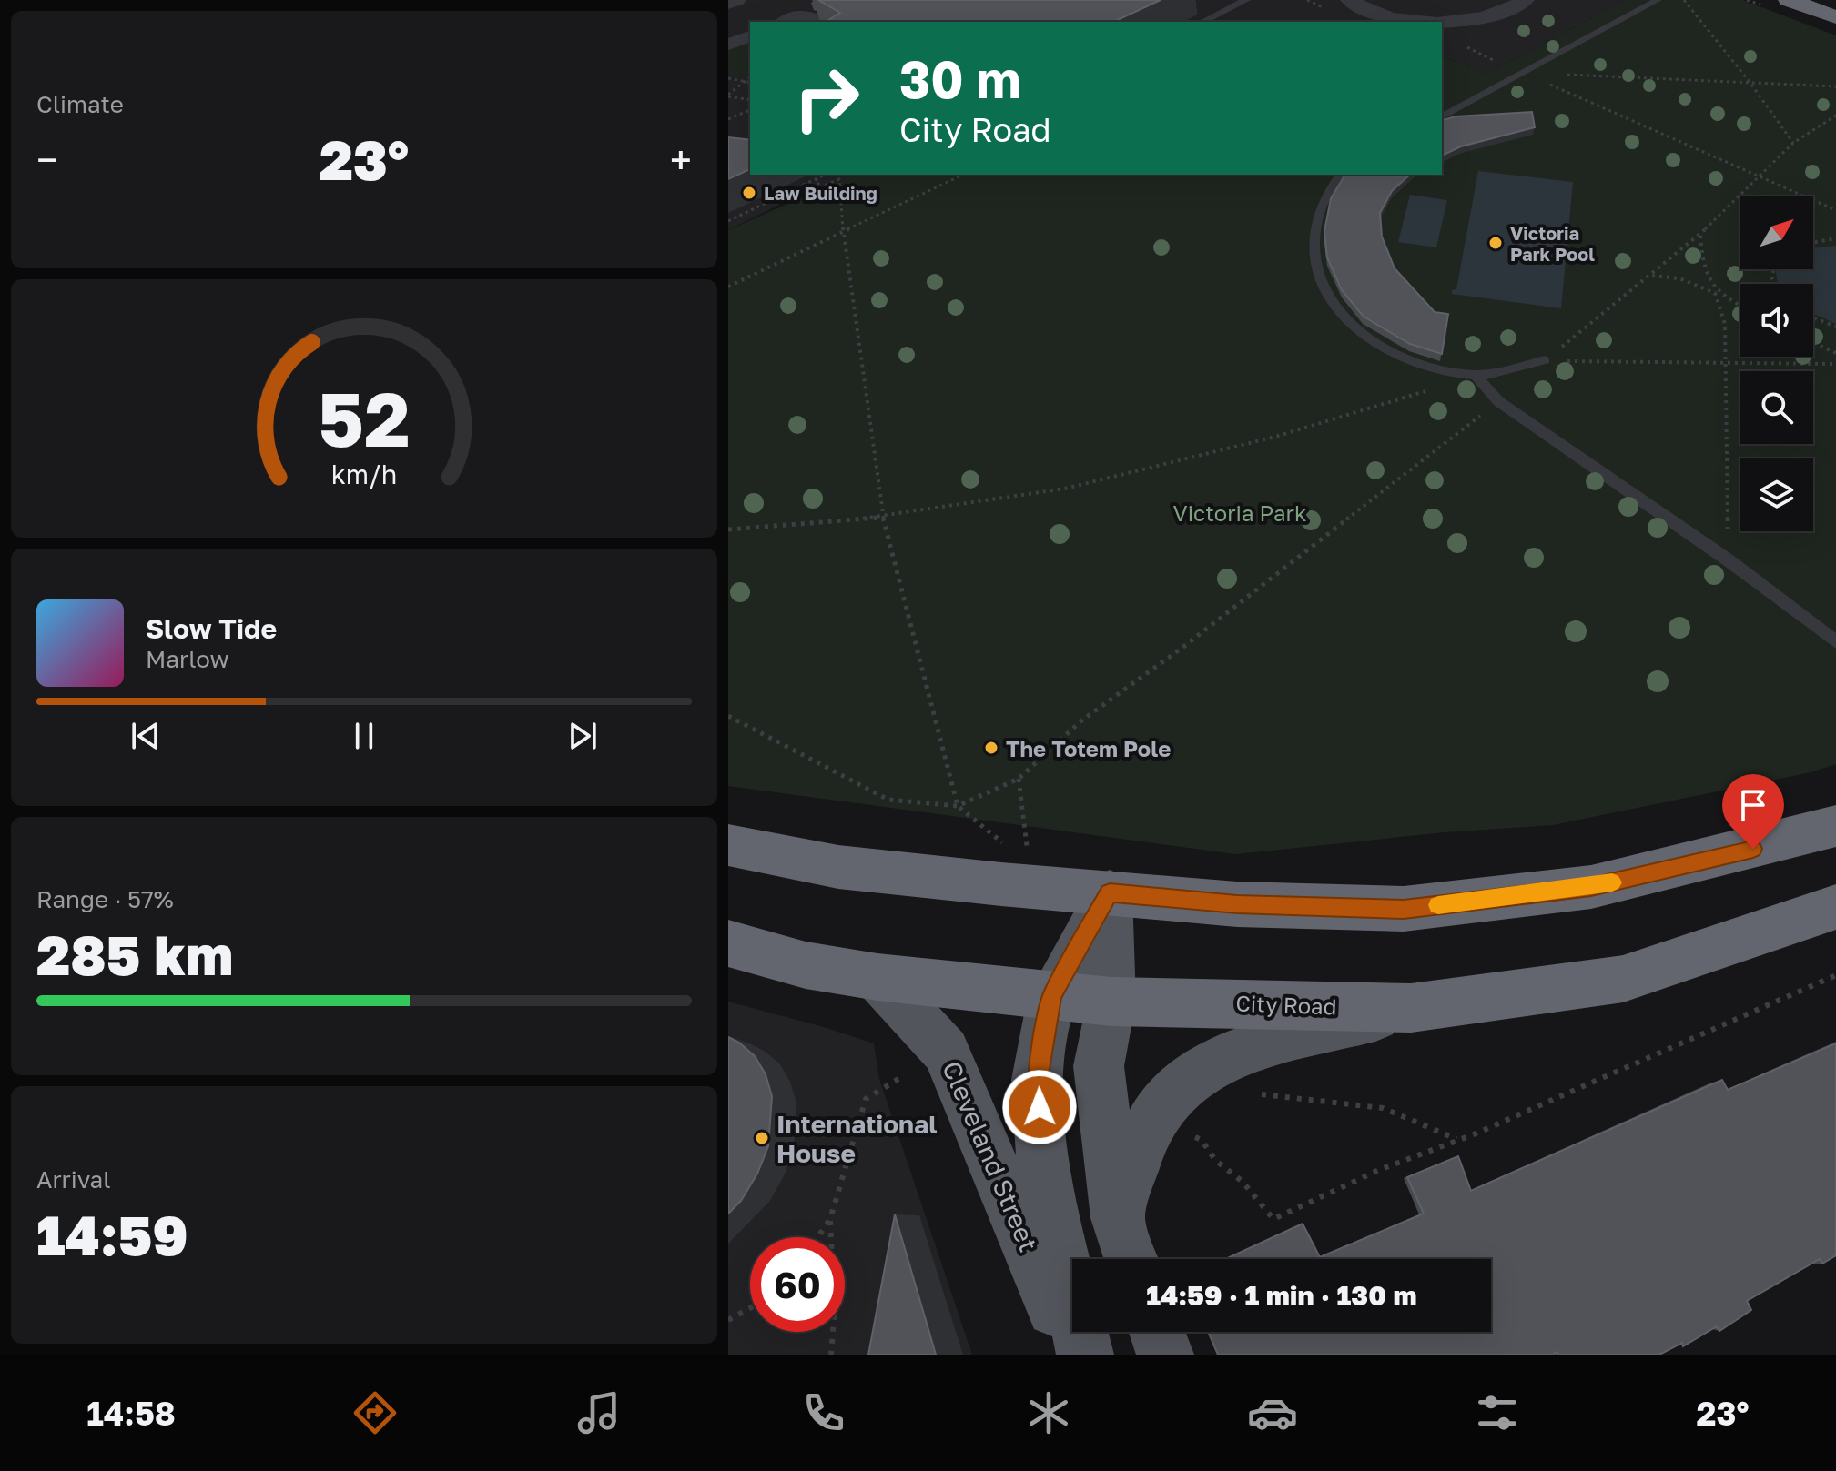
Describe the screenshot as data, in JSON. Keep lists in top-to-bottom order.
{
  "streets": {
    "highway": ["City Road"],
    "main road": ["Cleveland Street"]
  },
  "crossings": [
    ["City Road", "Cleveland Street"]
  ],
  "parks": ["Victoria Park"],
  "places": [
    "Law Building",
    "Victoria Park Pool",
    "The Totem Pole",
    "International House"
  ],
  "north": "top right",
  "page": {
    "tile": [
      "Climate",
      ["Range · 57%", "285 km"],
      ["Arrival", "14:59"]
    ],
    "turn": ["30 m", "City Road"],
    "heat": ["−", "23°", "+"],
    "song": ["Slow Tide", "Marlow"],
    "limit": "60",
    "trip": "14:59 · 1 min · 130 m",
    "tabs": ["14:58", "23°"],
    "gauge": ["52", "km/h"]
  }
}
